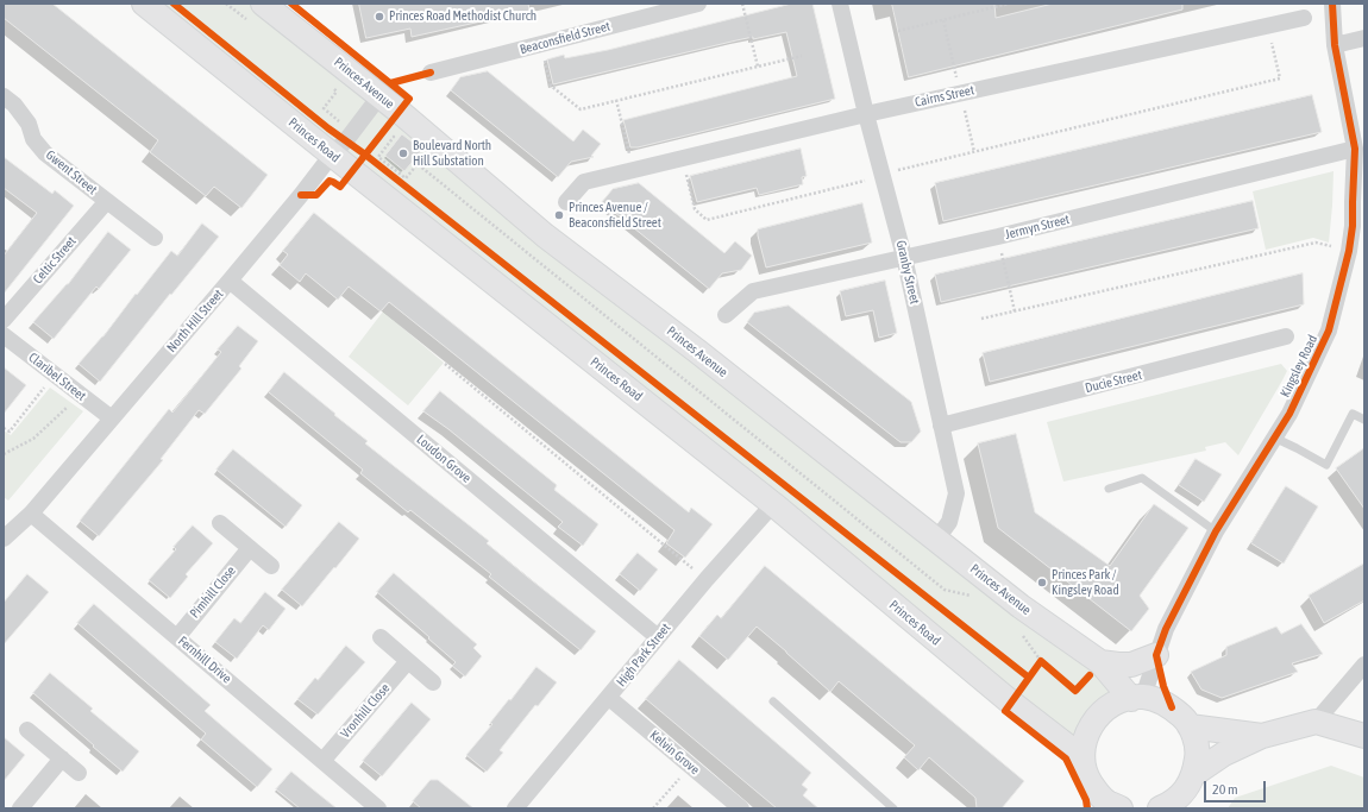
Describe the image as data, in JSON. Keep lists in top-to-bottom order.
{
  "streets": {
    "main road": ["Princes Avenue", "Princes Road"],
    "street": [
      "Beaconsfield Street",
      "Cairns Street",
      "Gwent Street",
      "Jermyn Street",
      "Celtic Street",
      "Granby Street",
      "North Hill Street",
      "Kingsley Road",
      "Claribel Street",
      "Ducie Street",
      "Loudon Grove",
      "Pimhill Close",
      "High Park Street",
      "Fernhill Drive",
      "Vronhill Close",
      "Kelvin Grove"
    ]
  },
  "crossings": [
    ["Princes Avenue", "Granby Street"],
    ["Princes Avenue", "North Hill Street"],
    ["Princes Avenue", "Kingsley Road"],
    ["Cairns Street", "Granby Street"],
    ["Princes Road", "North Hill Street"],
    ["Princes Road", "High Park Street"],
    ["Gwent Street", "Celtic Street"],
    ["Jermyn Street", "Granby Street"],
    ["Jermyn Street", "Kingsley Road"],
    ["Granby Street", "Ducie Street"],
    ["North Hill Street", "Claribel Street"],
    ["North Hill Street", "Loudon Grove"],
    ["North Hill Street", "Fernhill Drive"],
    ["Loudon Grove", "High Park Street"],
    ["Pimhill Close", "Fernhill Drive"],
    ["High Park Street", "Kelvin Grove"],
    ["Fernhill Drive", "Vronhill Close"]
  ],
  "places": [
    "Princes Road Methodist Church",
    "Boulevard North Hill Substation",
    "Princes Avenue / Beaconsfield Street",
    "Princes Park / Kingsley Road"
  ],
  "scale_bar": "20 m"
}
